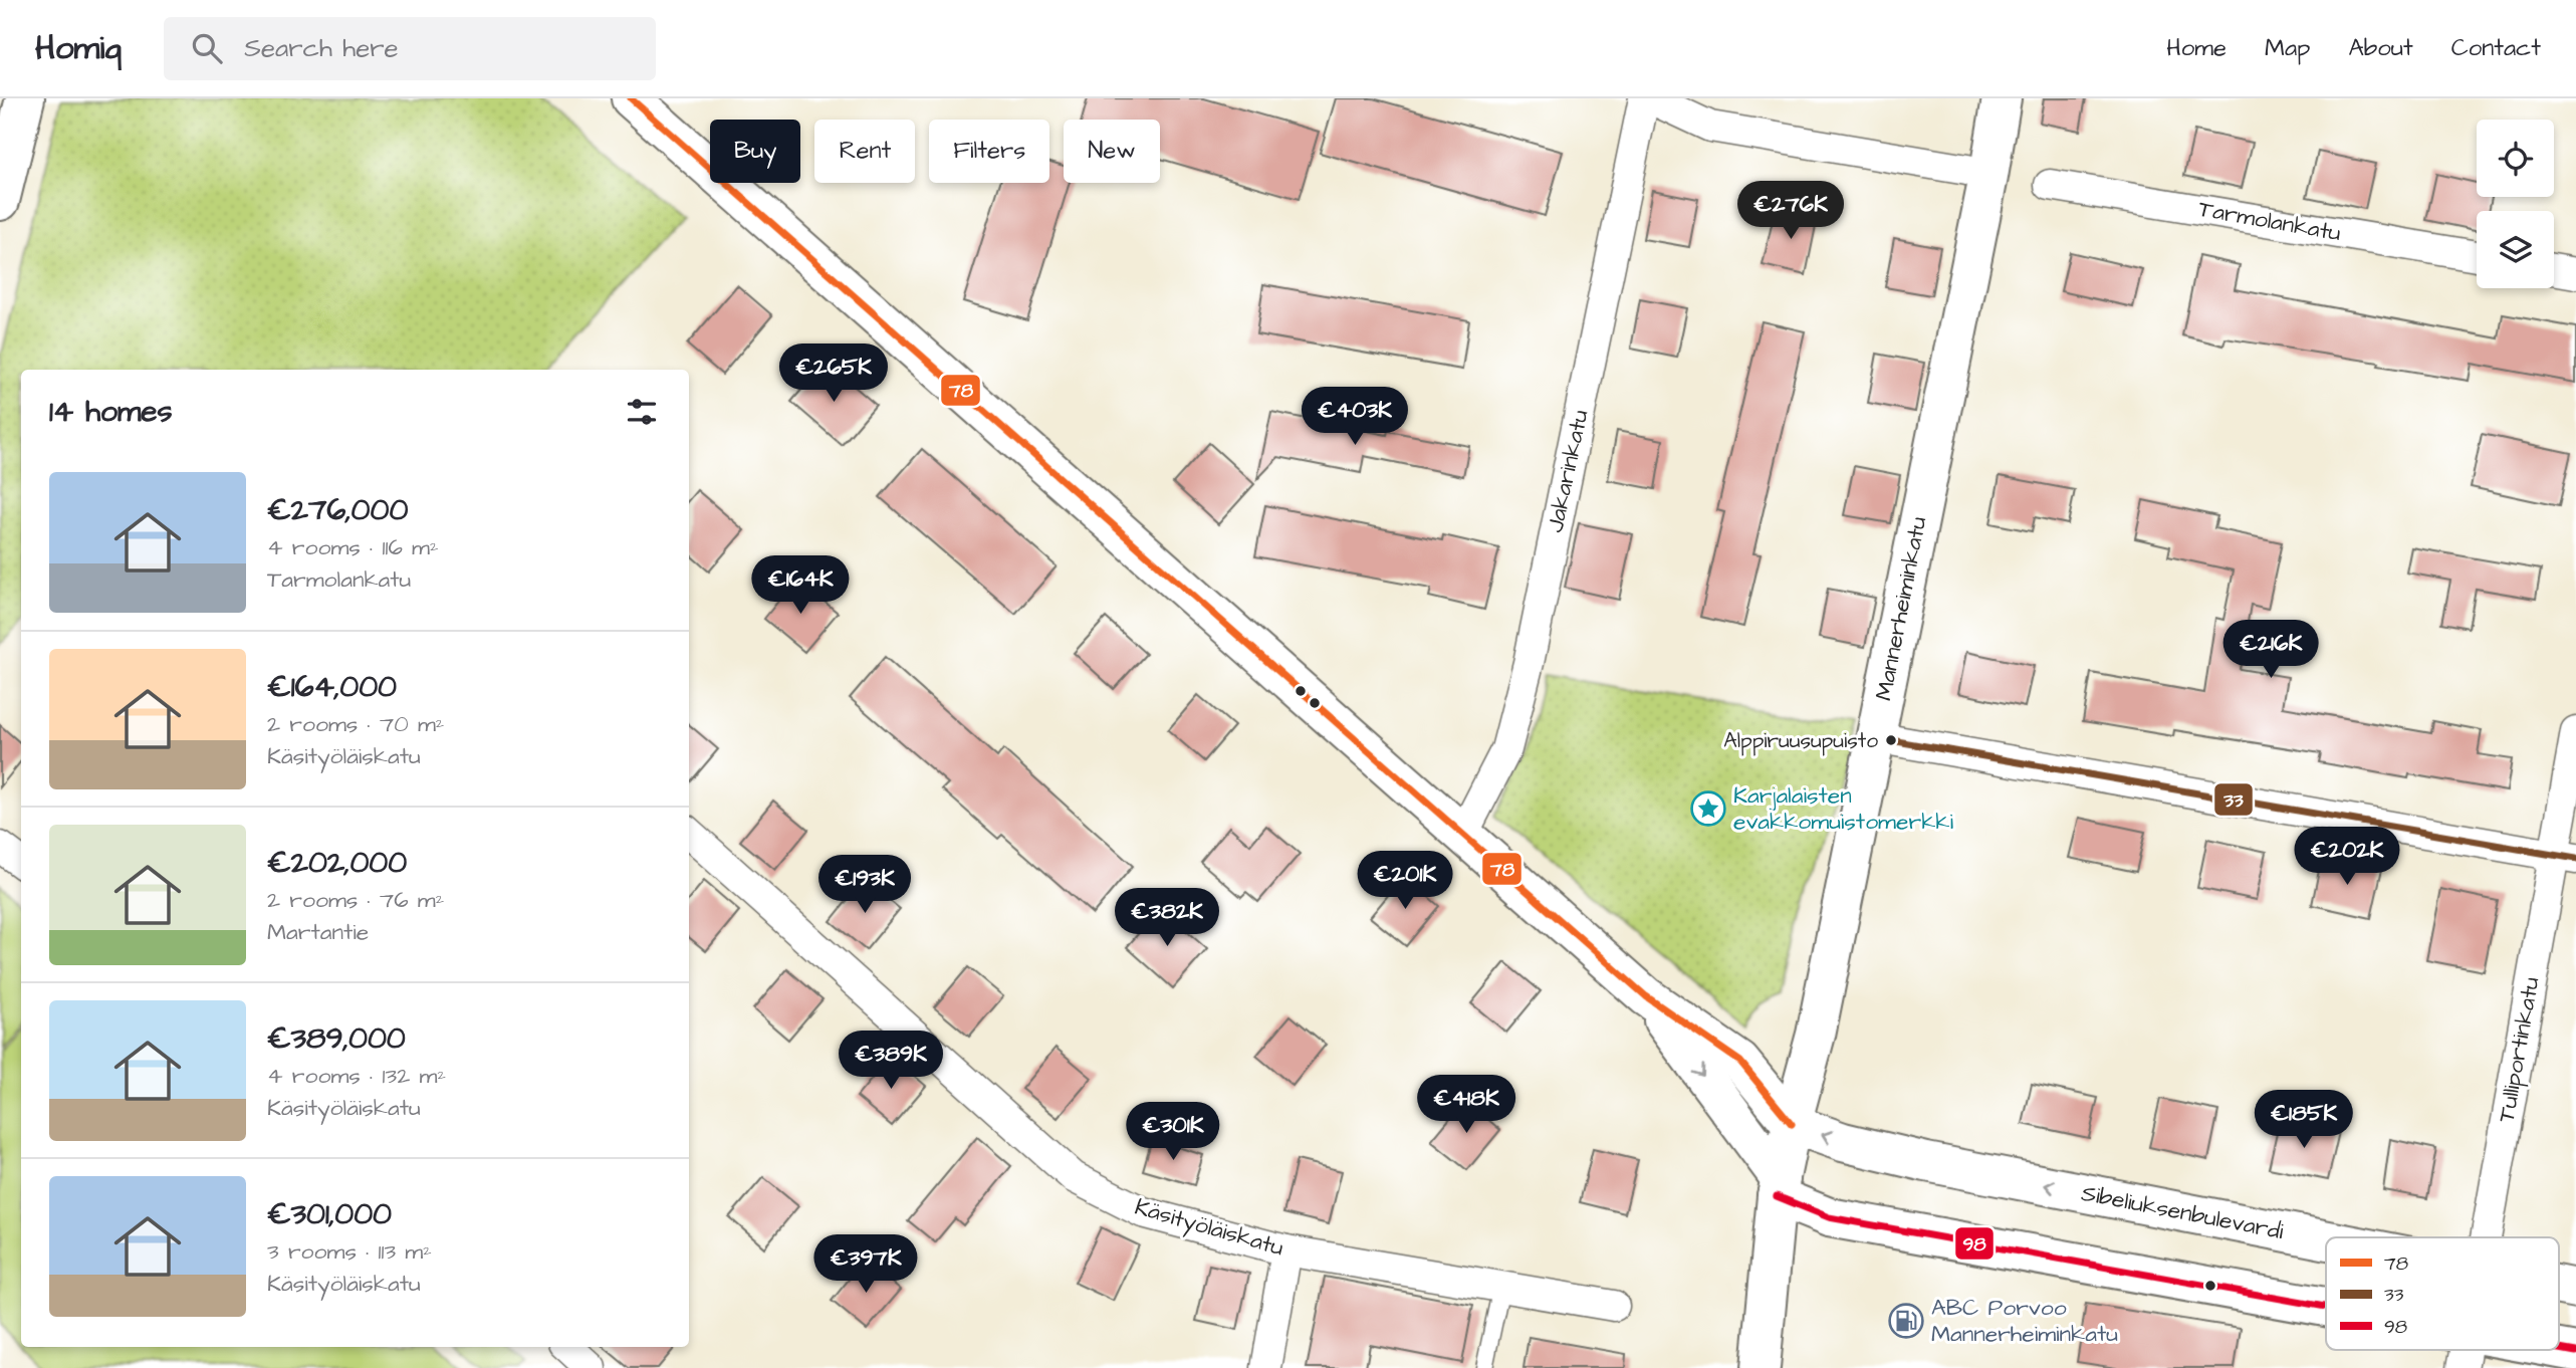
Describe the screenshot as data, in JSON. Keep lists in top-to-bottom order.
{
  "streets": {
    "main road": ["Mannerheiminkatu", "Sibeliuksenbulevardi"],
    "street": [
      "Tarmolankatu",
      "Jakarinkatu",
      "Tulliportinkatu",
      "Käsityöläiskatu"
    ]
  },
  "crossings": [
    ["Mannerheiminkatu", "Sibeliuksenbulevardi"]
  ],
  "places": {
    "other": ["Alppiruusupuisto"],
    "place": ["Karjalaisten evakkomuistomerkki"],
    "fuel station": ["ABC Porvoo Mannerheiminkatu"]
  },
  "lines": ["transit line 78", "transit line 33", "transit line 98"],
  "legend": ["78", "33", "98"],
  "page": {
    "header": "Homiq",
    "search": "Search here",
    "nav": [
      "Home",
      "Map",
      "About",
      "Contact"
    ],
    "chip": [
      "Buy",
      "Rent",
      "Filters",
      "New"
    ],
    "price": [
      "€276K",
      "€265K",
      "€403K",
      "€164K",
      "€216K",
      "€202K",
      "€201K",
      "€193K",
      "€382K",
      "€389K",
      "€418K",
      "€185K",
      "€301K",
      "€397K"
    ],
    "heading": "14 homes",
    "list": [
      {
        "name": "€276,000",
        "note": "4 rooms · 116 m² · Tarmolankatu"
      },
      {
        "name": "€164,000",
        "note": "2 rooms · 70 m² · Käsityöläiskatu"
      },
      {
        "name": "€202,000",
        "note": "2 rooms · 76 m² · Martantie"
      },
      {
        "name": "€389,000",
        "note": "4 rooms · 132 m² · Käsityöläiskatu"
      },
      {
        "name": "€301,000",
        "note": "3 rooms · 113 m² · Käsityöläiskatu"
      }
    ]
  }
}
